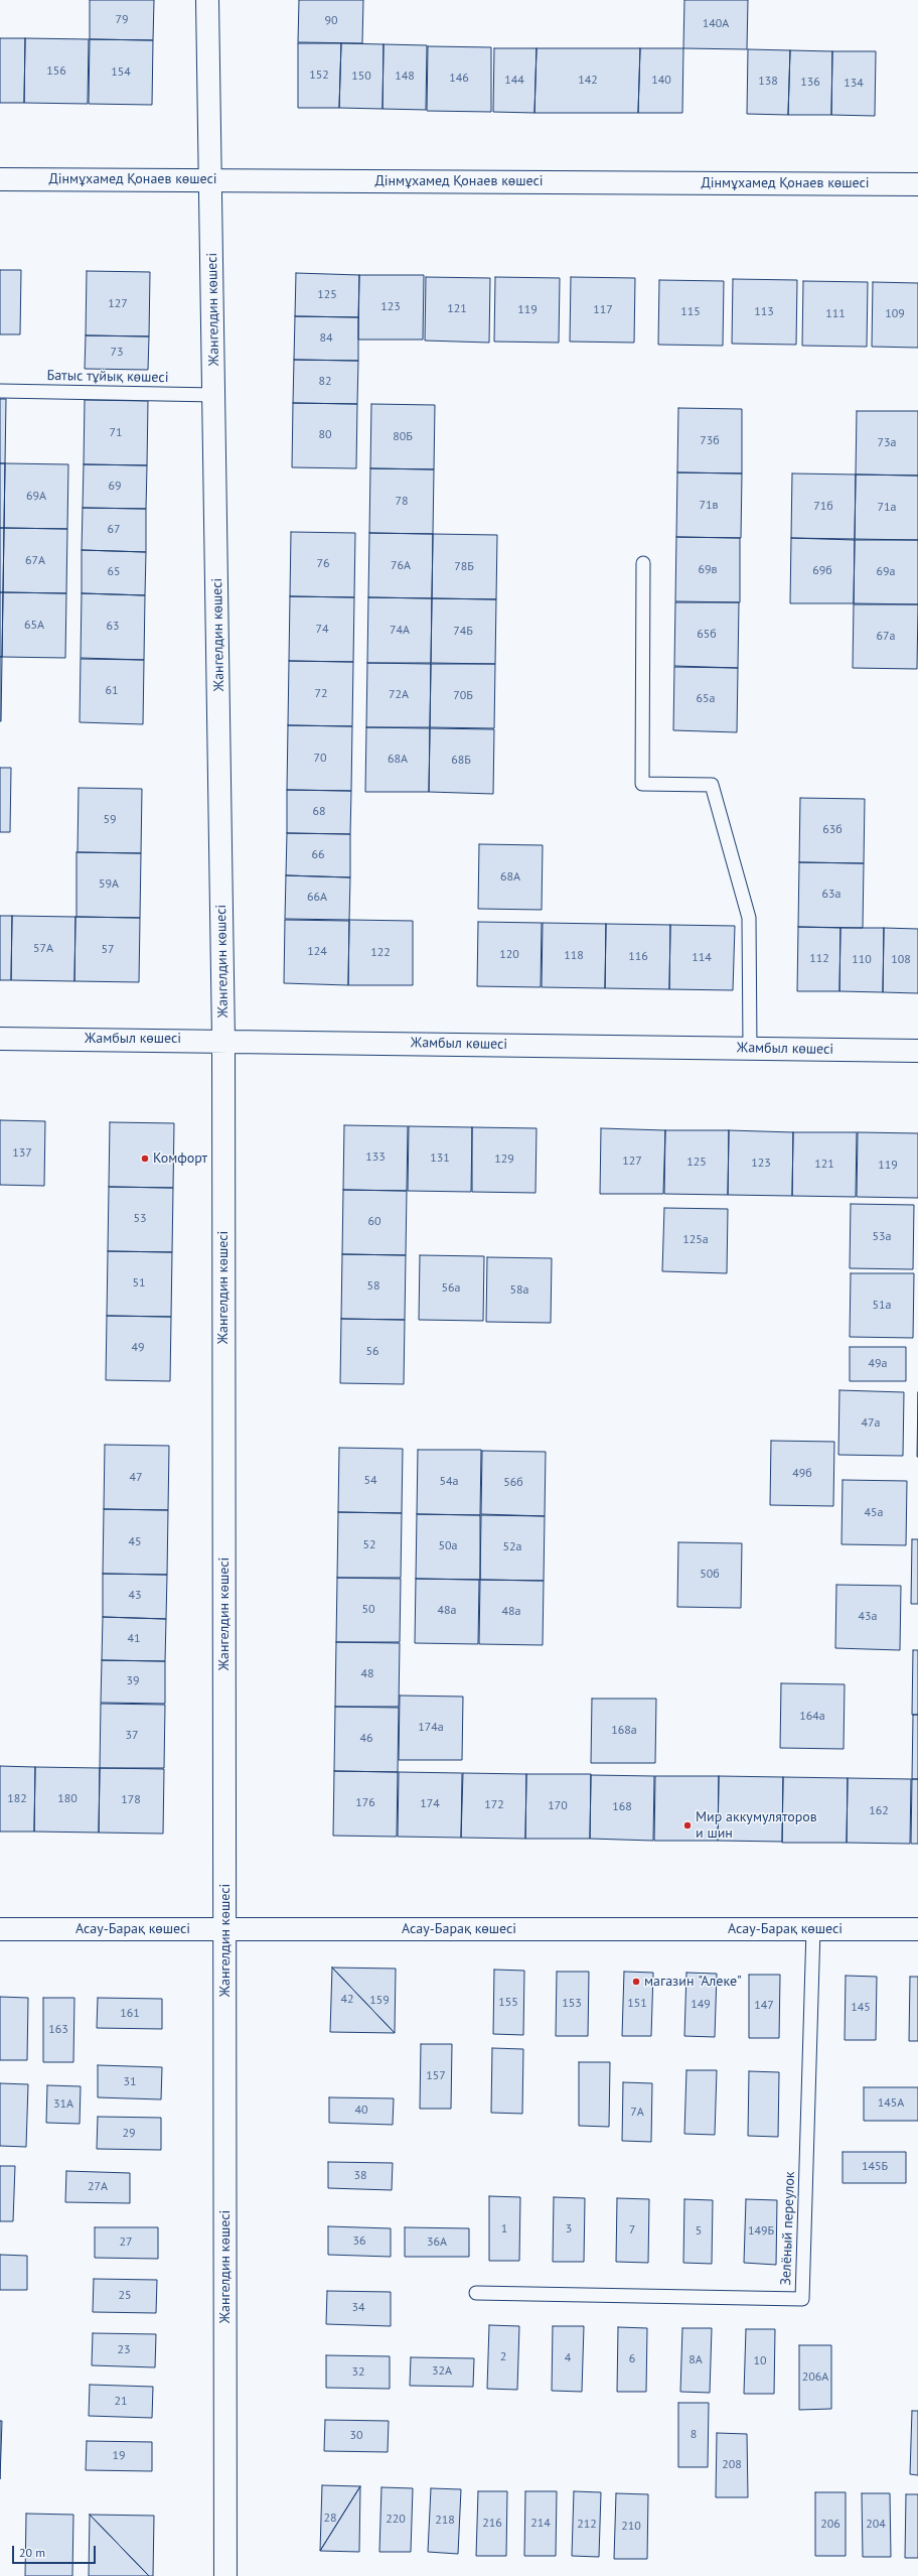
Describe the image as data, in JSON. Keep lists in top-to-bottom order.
{
  "streets": {
    "street": [
      "Дінмұхамед Қонаев көшесі",
      "Жангелдин көшесі",
      "Жамбыл көшесі",
      "Асау-Барақ көшесі"
    ],
    "lane": ["Батыс тұйық көшесі", "Зелёный переулок"]
  },
  "crossings": [
    ["Дінмұхамед Қонаев көшесі", "Жангелдин көшесі"],
    ["Жангелдин көшесі", "Батыс тұйық көшесі"],
    ["Жангелдин көшесі", "Жамбыл көшесі"],
    ["Жангелдин көшесі", "Асау-Барақ көшесі"],
    ["Асау-Барақ көшесі", "Зелёный переулок"]
  ],
  "places": ["Комфорт", "Мир аккумуляторов и шин", "магазин \"Алеке\""],
  "house_numbers": [
    "79",
    "90",
    "140А",
    "156",
    "154",
    "152",
    "150",
    "148",
    "146",
    "144",
    "142",
    "140",
    "138",
    "136",
    "134",
    "125",
    "127",
    "123",
    "121",
    "119",
    "117",
    "115",
    "113",
    "111",
    "109",
    "84",
    "73",
    "82",
    "71",
    "80",
    "80Б",
    "73б",
    "73а",
    "69",
    "69А",
    "78",
    "71в",
    "71б",
    "71а",
    "67",
    "67А",
    "76",
    "76А",
    "78Б",
    "69в",
    "69б",
    "65",
    "69а",
    "65А",
    "63",
    "74",
    "74А",
    "74Б",
    "65б",
    "67а",
    "61",
    "72",
    "72А",
    "70Б",
    "65а",
    "70",
    "68А",
    "68Б",
    "68",
    "59",
    "63б",
    "66",
    "68А",
    "59А",
    "63а",
    "66А",
    "57А",
    "57",
    "124",
    "122",
    "120",
    "118",
    "116",
    "114",
    "112",
    "110",
    "108",
    "137",
    "133",
    "131",
    "129",
    "127",
    "125",
    "123",
    "121",
    "119",
    "53",
    "60",
    "53а",
    "125а",
    "51",
    "58",
    "56а",
    "58а",
    "51а",
    "49",
    "56",
    "49а",
    "47а",
    "49б",
    "47",
    "54",
    "54а",
    "56б",
    "45а",
    "45",
    "52",
    "50а",
    "52а",
    "50б",
    "43",
    "50",
    "48а",
    "48а",
    "43а",
    "41",
    "48",
    "39",
    "164а",
    "174а",
    "168а",
    "37",
    "46",
    "182",
    "180",
    "178",
    "176",
    "174",
    "172",
    "170",
    "168",
    "162",
    "42",
    "159",
    "155",
    "153",
    "151",
    "149",
    "147",
    "145",
    "161",
    "163",
    "157",
    "31",
    "145А",
    "31А",
    "40",
    "7А",
    "29",
    "145Б",
    "38",
    "27А",
    "1",
    "3",
    "7",
    "5",
    "149Б",
    "36",
    "27",
    "36А",
    "25",
    "34",
    "23",
    "2",
    "4",
    "6",
    "8А",
    "10",
    "32А",
    "32",
    "206А",
    "21",
    "8",
    "30",
    "19",
    "208",
    "28",
    "220",
    "218",
    "216",
    "214",
    "212",
    "206",
    "204",
    "210"
  ],
  "scale_bar": "20 m"
}
